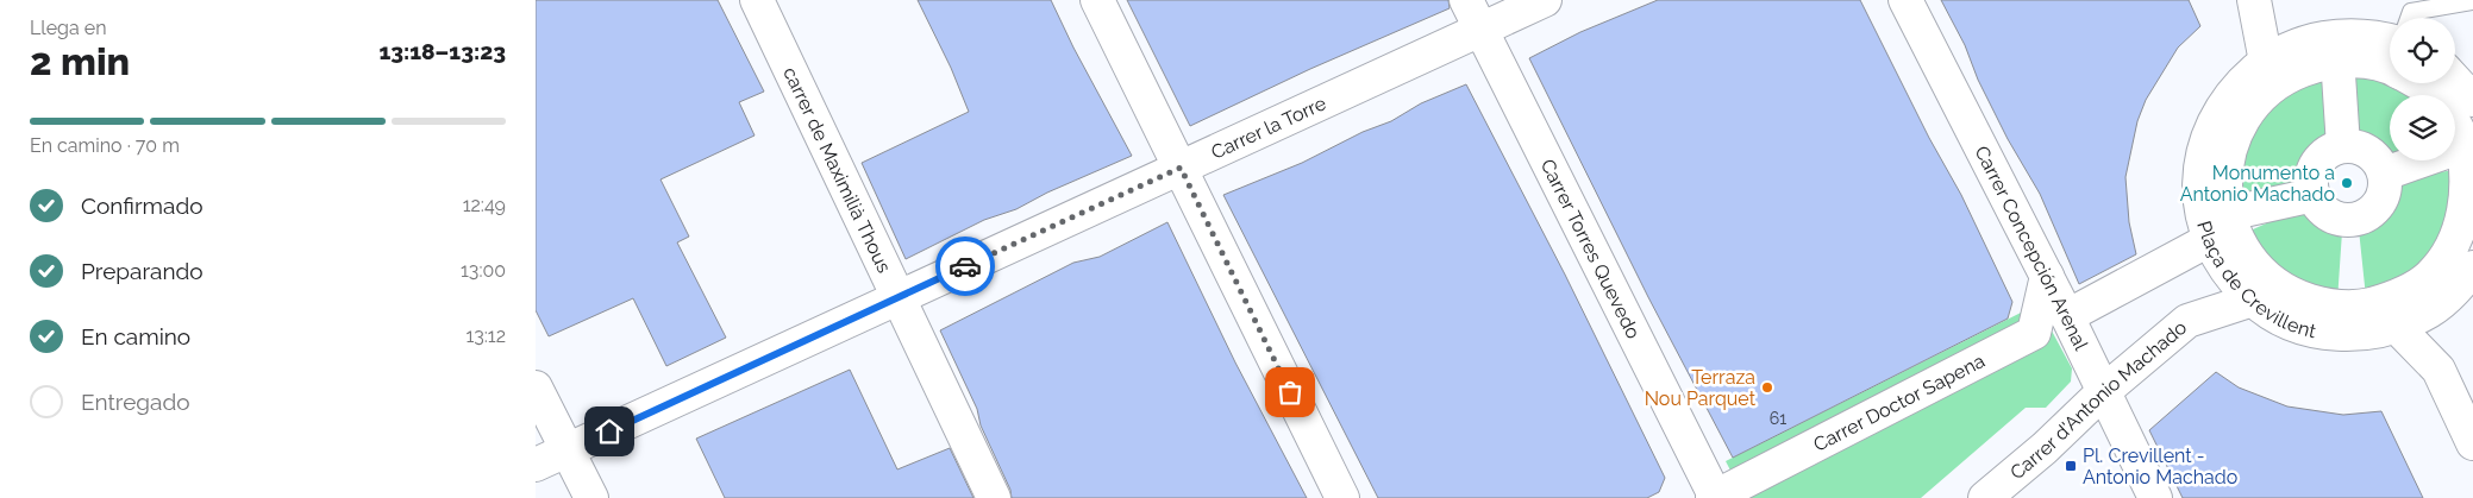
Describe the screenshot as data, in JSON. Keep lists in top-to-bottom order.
{
  "streets": {
    "street": [
      "Carrer la Torre",
      "carrer de Maximilià Thous",
      "Carrer Torres Quevedo",
      "Carrer Concepción Arenal",
      "Plaça de Crevillent",
      "Carrer d'Antonio Machado",
      "Carrer Doctor Sapena"
    ]
  },
  "crossings": [
    ["Carrer la Torre", "carrer de Maximilià Thous"],
    ["Carrer la Torre", "Carrer Torres Quevedo"],
    ["Carrer Torres Quevedo", "Carrer Doctor Sapena"],
    ["Carrer Concepción Arenal", "Carrer d'Antonio Machado"],
    ["Carrer Concepción Arenal", "Carrer Doctor Sapena"],
    ["Plaça de Crevillent", "Carrer d'Antonio Machado"]
  ],
  "places": {
    "other": ["Monumento a Antonio Machado", "Terraza Nou Parquet"],
    "transit": ["Pl. Crevillent - Antonio Machado"]
  },
  "house_numbers": ["61"],
  "page": {
    "heading": ["2 min", "Llega en", "13:18–13:23"],
    "bar": "En camino · 70 m",
    "list": [
      ["Confirmado", "12:49"],
      ["Preparando", "13:00"],
      ["En camino", "13:12"],
      "Entregado"
    ]
  }
}
